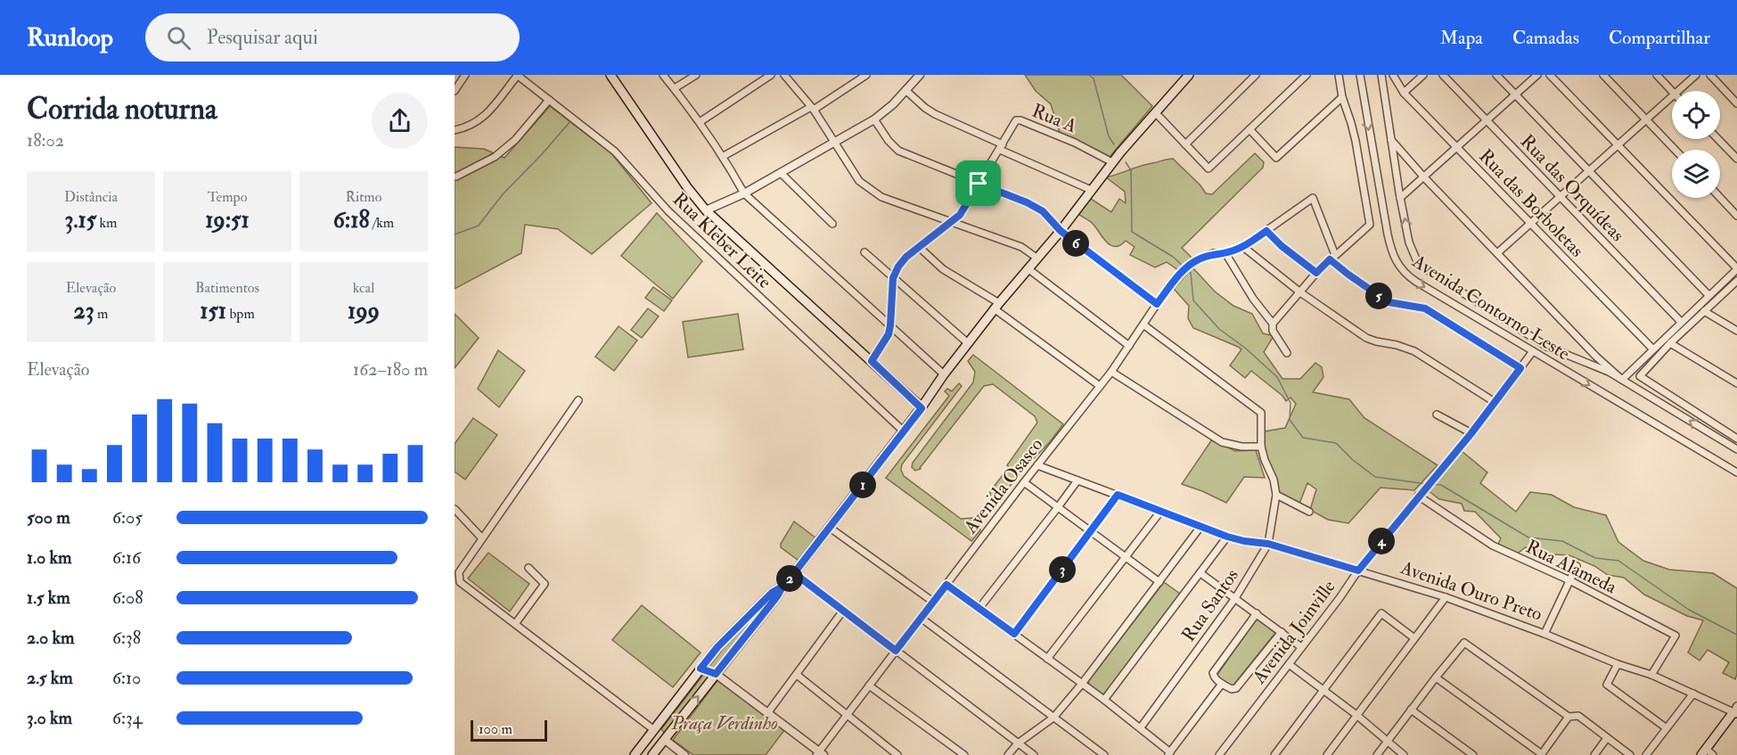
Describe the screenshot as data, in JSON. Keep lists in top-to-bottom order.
{
  "streets": {
    "street": [
      "Rua A",
      "Rua das Orquídeas",
      "Rua das Borboletas",
      "Rua Kleber Leite",
      "Avenida Contorno Leste",
      "Avenida Osasco",
      "Rua Alameda",
      "Avenida Ouro Preto",
      "Rua Santos",
      "Avenida Joinville"
    ]
  },
  "crossings": [
    ["Avenida Contorno Leste", "Avenida Joinville"],
    ["Avenida Osasco", "Avenida Ouro Preto"],
    ["Avenida Osasco", "Rua Santos"],
    ["Rua Alameda", "Avenida Ouro Preto"],
    ["Rua Alameda", "Avenida Joinville"],
    ["Avenida Ouro Preto", "Rua Santos"],
    ["Avenida Ouro Preto", "Avenida Joinville"]
  ],
  "parks": ["Praça Verdinho"],
  "scale_bar": "100 m",
  "page": {
    "header": "Runloop",
    "search": "Pesquisar aqui",
    "nav": ["Mapa", "Camadas", "Compartilhar"],
    "heading": ["Corrida noturna", "18:02"],
    "stats": [
      ["Distância", "3.15 km"],
      ["Tempo", "19:51"],
      ["Ritmo", "6:18 /km"],
      ["Elevação", "23 m"],
      ["Batimentos", "151 bpm"],
      ["kcal", "199"]
    ],
    "pins": [
      "6",
      "5",
      "1",
      "4",
      "3",
      "2"
    ],
    "chart": ["Elevação", "162–180 m"],
    "list": [
      {
        "name": "500 m",
        "note": "6:05"
      },
      {
        "name": "1.0 km",
        "note": "6:16"
      },
      {
        "name": "1.5 km",
        "note": "6:08"
      },
      {
        "name": "2.0 km",
        "note": "6:38"
      },
      {
        "name": "2.5 km",
        "note": "6:10"
      },
      {
        "name": "3.0 km",
        "note": "6:34"
      }
    ],
    "scale": "100 m"
  }
}
